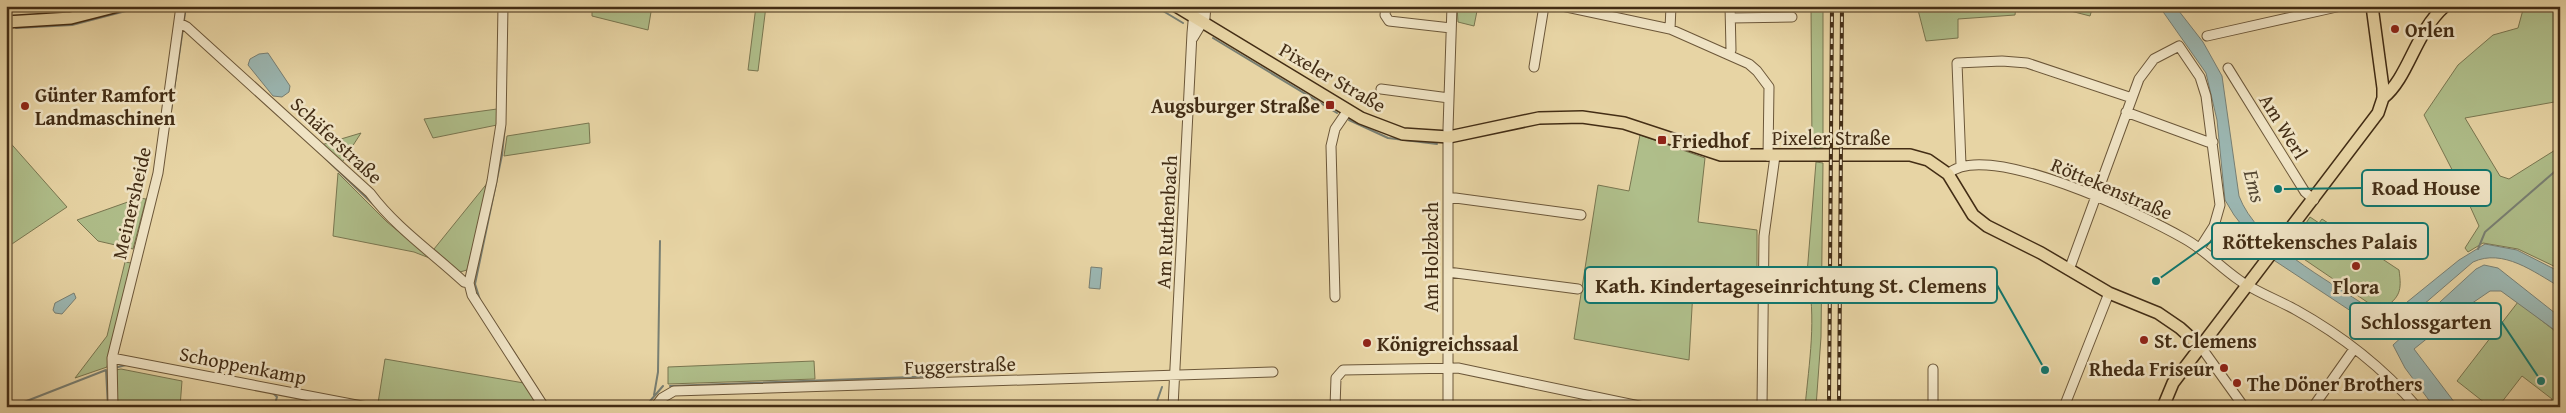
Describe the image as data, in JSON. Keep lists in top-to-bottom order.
{
  "streets": {
    "main road": ["Pixeler Straße"],
    "street": [
      "Am Werl",
      "Schäferstraße",
      "Röttekenstraße",
      "Meinersheide",
      "Am Ruthenbach",
      "Am Holzbach",
      "Schoppenkamp",
      "Fuggerstraße"
    ]
  },
  "crossings": [
    ["Pixeler Straße", "Am Ruthenbach"],
    ["Pixeler Straße", "Am Holzbach"],
    ["Schäferstraße", "Meinersheide"],
    ["Meinersheide", "Schoppenkamp"],
    ["Am Ruthenbach", "Fuggerstraße"]
  ],
  "water": ["Ems"],
  "places": {
    "other": [
      "Orlen",
      "Günter Ramfort Landmaschinen",
      "Road House",
      "Flora",
      "Röttekensches Palais",
      "St. Clemens",
      "Königreichssaal",
      "Rheda Friseur",
      "Kath. Kindertageseinrichtung St. Clemens",
      "Schlossgarten",
      "The Döner Brothers"
    ],
    "transit": ["Augsburger Straße", "Friedhof"]
  }
}
